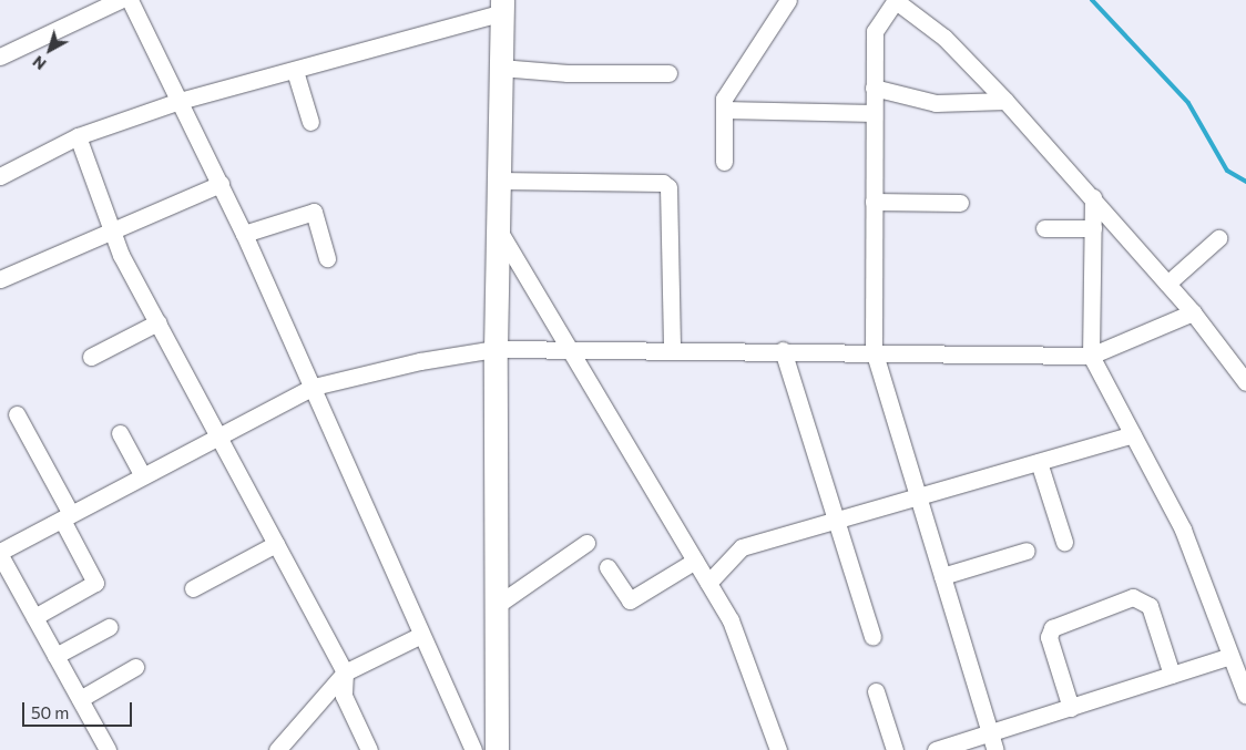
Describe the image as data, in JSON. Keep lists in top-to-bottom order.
{
  "scale_bar": "50 m",
  "north": "bottom left"
}
